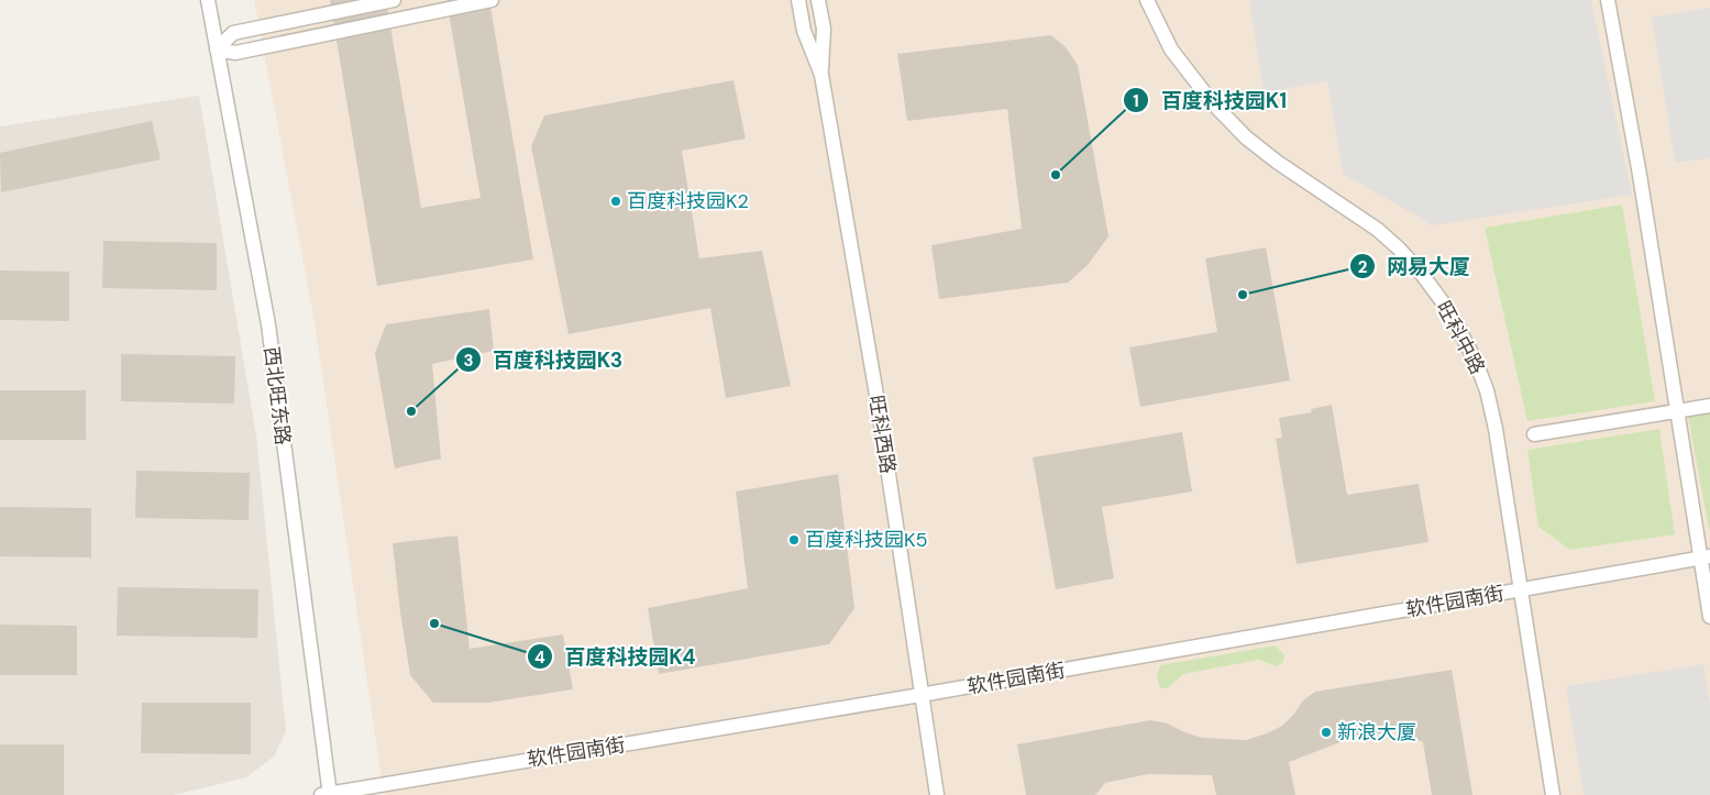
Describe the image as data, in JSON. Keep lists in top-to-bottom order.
{
  "streets": {
    "street": [
      "旺科中路",
      "西北旺东路",
      "旺科西路",
      "软件园南街"
    ]
  },
  "crossings": [
    ["旺科中路", "软件园南街"],
    ["西北旺东路", "软件园南街"],
    ["旺科西路", "软件园南街"]
  ],
  "places": [
    "百度科技园K1",
    "百度科技园K2",
    "网易大厦",
    "百度科技园K3",
    "百度科技园K5",
    "百度科技园K4",
    "新浪大厦"
  ]
}
